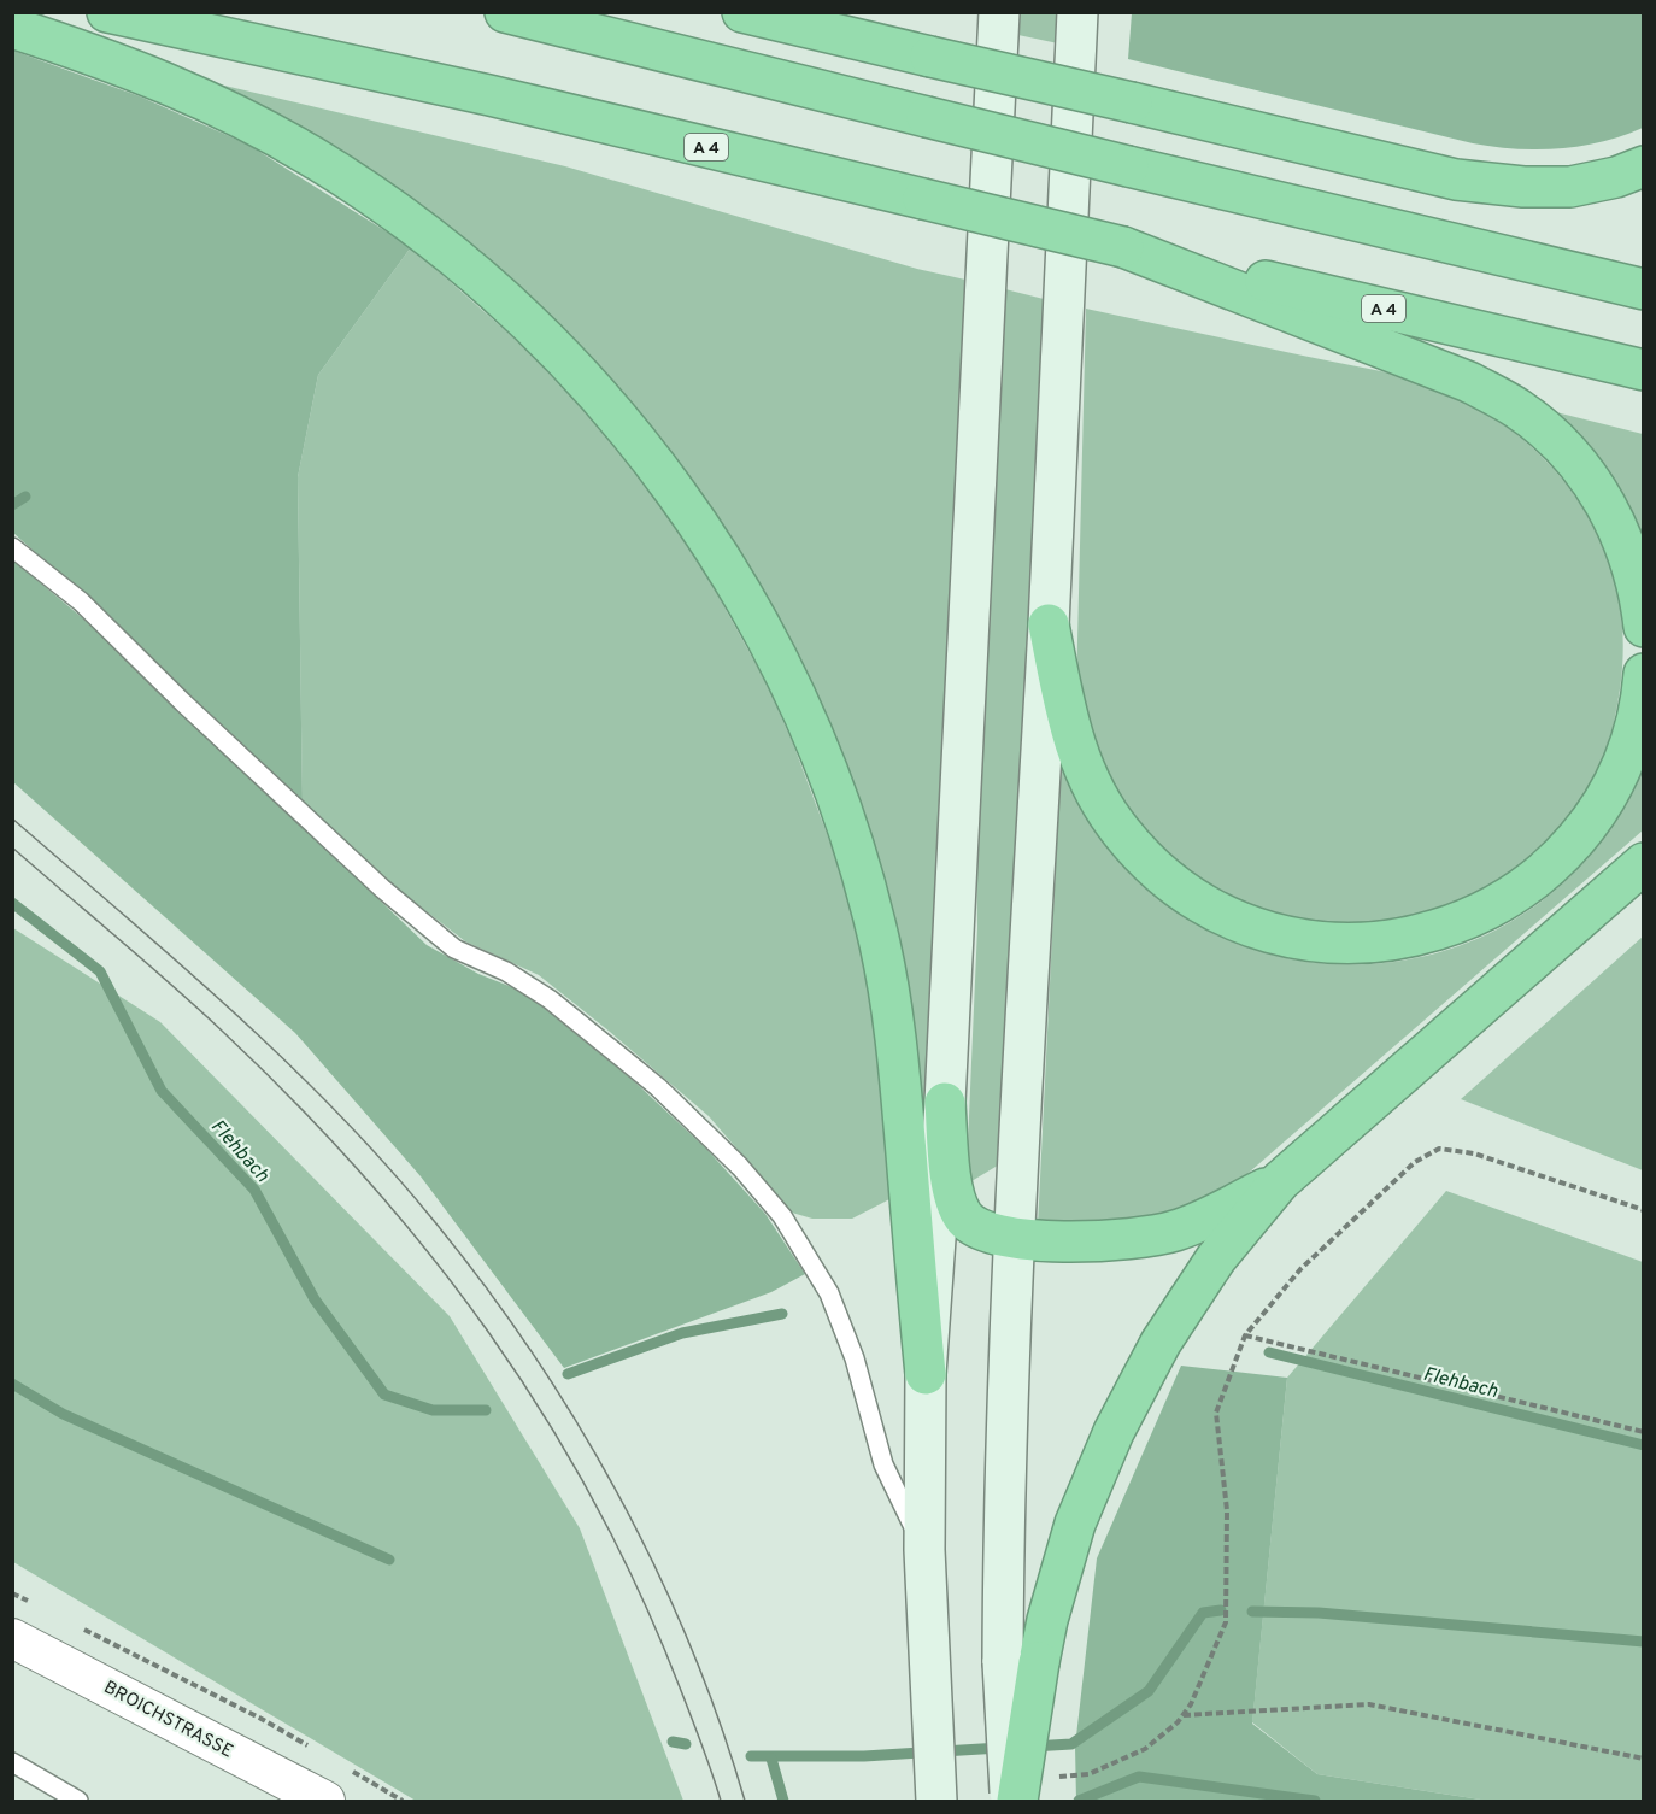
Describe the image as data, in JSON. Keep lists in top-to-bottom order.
{
  "streets": {
    "highway": ["A 4"],
    "street": ["BROICHSTRASSE"]
  },
  "water": ["Flehbach"]
}
